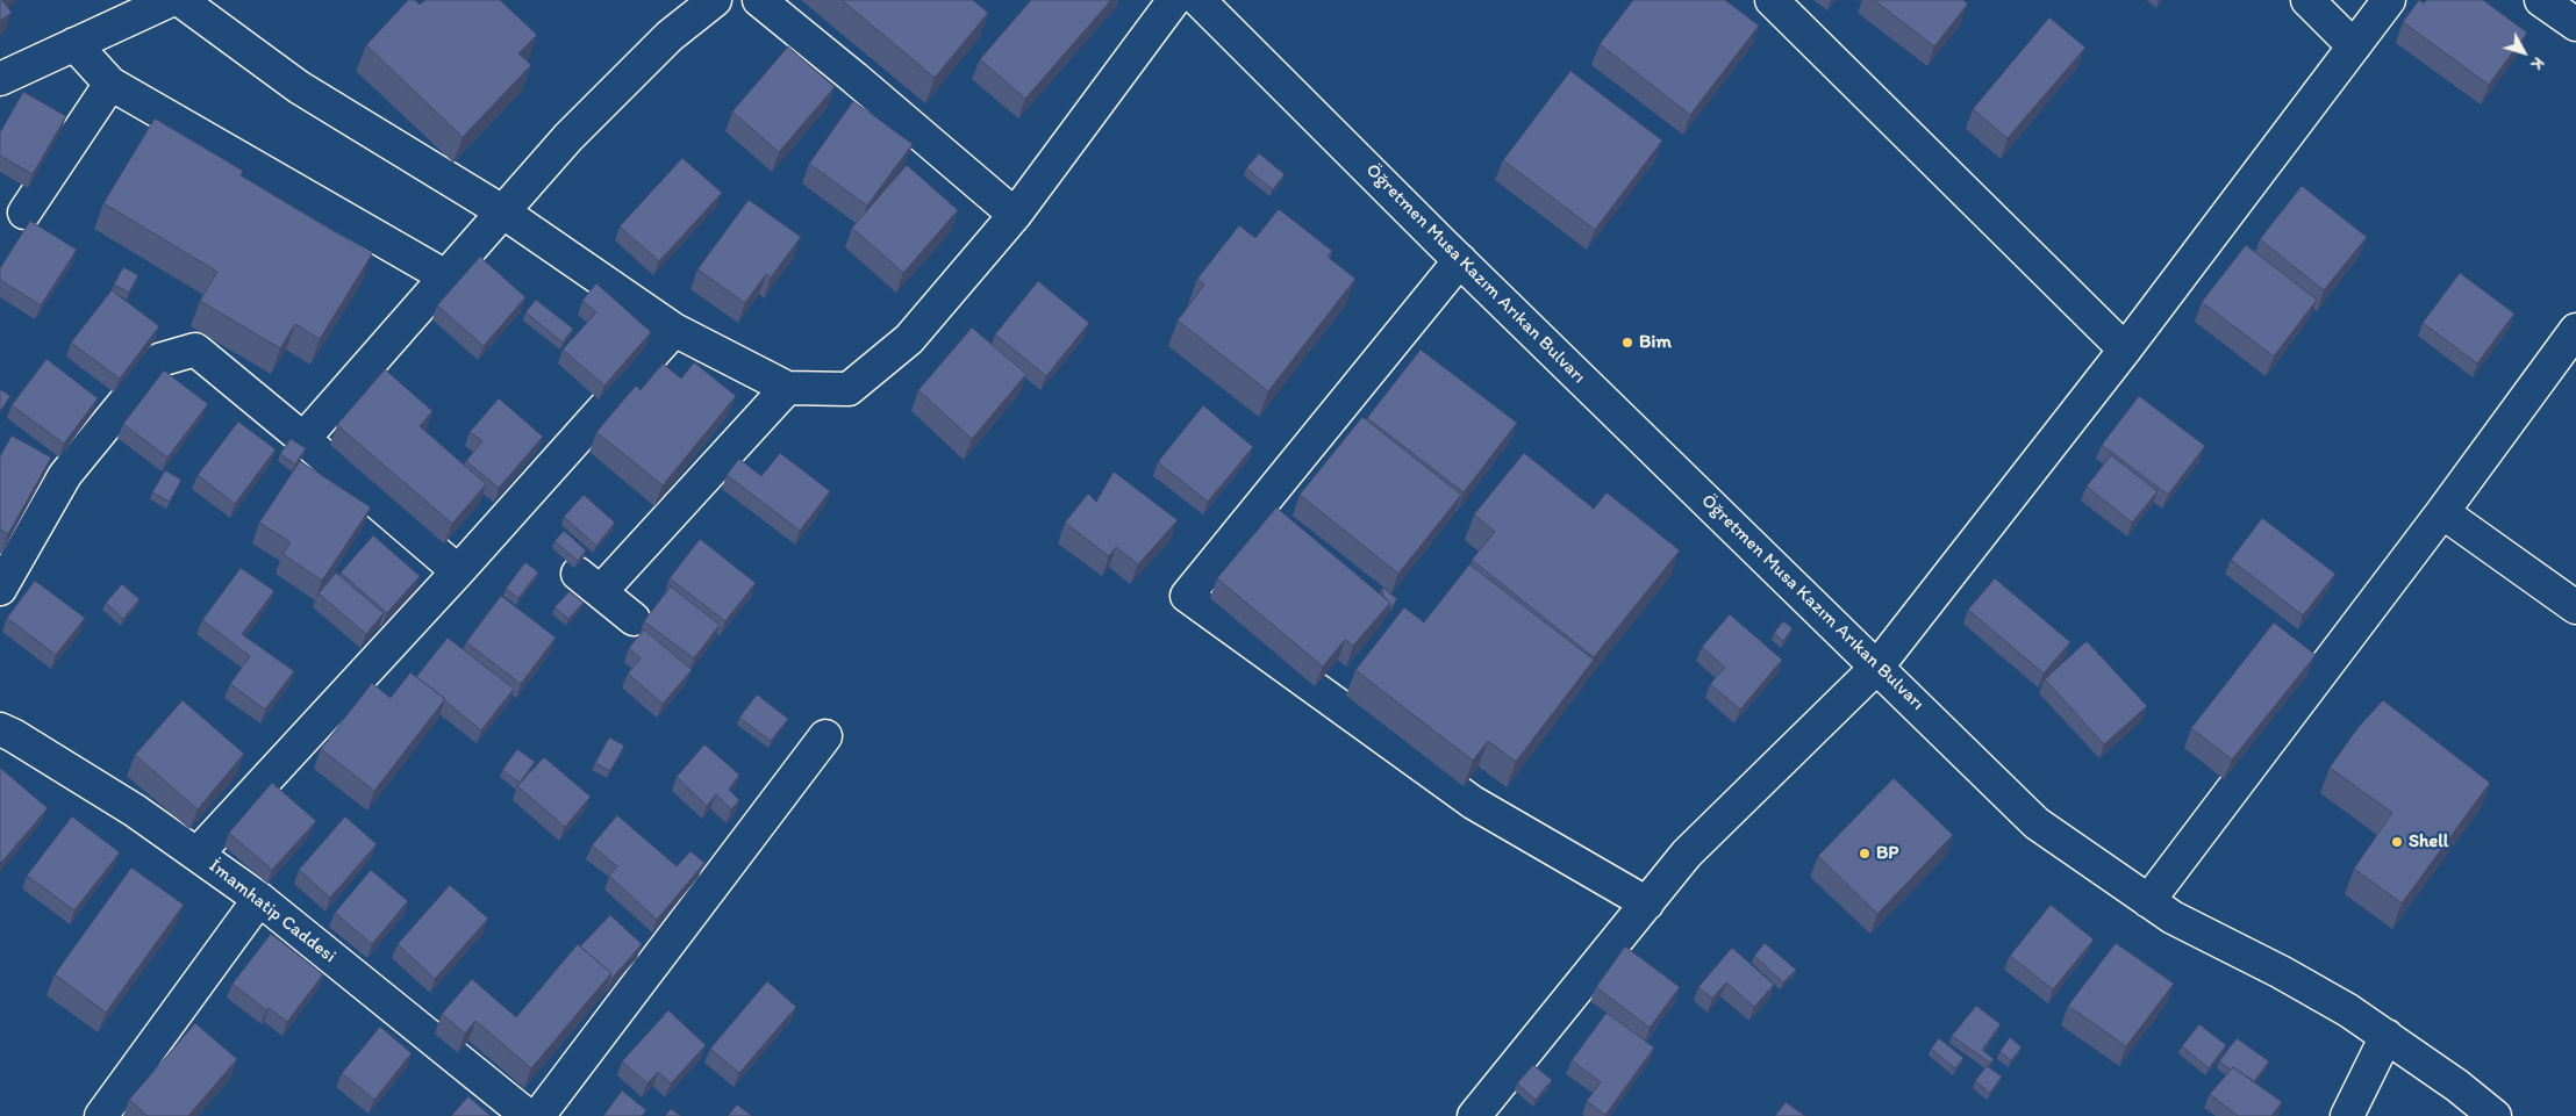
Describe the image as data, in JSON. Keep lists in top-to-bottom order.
{
  "streets": {
    "street": ["Öğretmen Musa Kazım Arıkan Bulvarı", "İmamhatip Caddesi"]
  },
  "places": ["Bim", "Shell", "BP"],
  "north": "bottom right"
}
